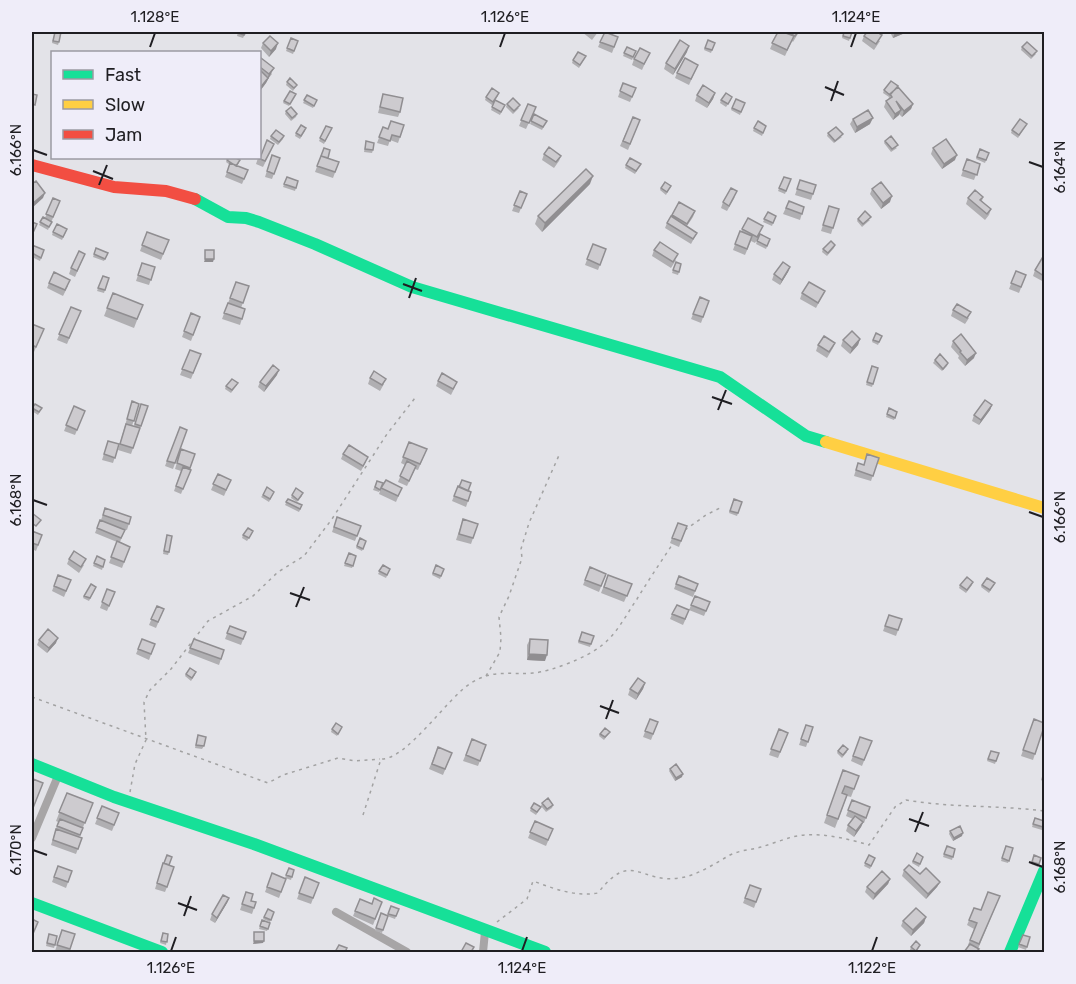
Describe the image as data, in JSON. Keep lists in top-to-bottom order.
{
  "legend": ["Fast", "Slow", "Jam"],
  "coordinates": [
    "1.128°E",
    "1.126°E",
    "1.124°E",
    "6.166°N",
    "6.164°N",
    "6.168°N",
    "6.170°N",
    "1.122°E"
  ]
}
